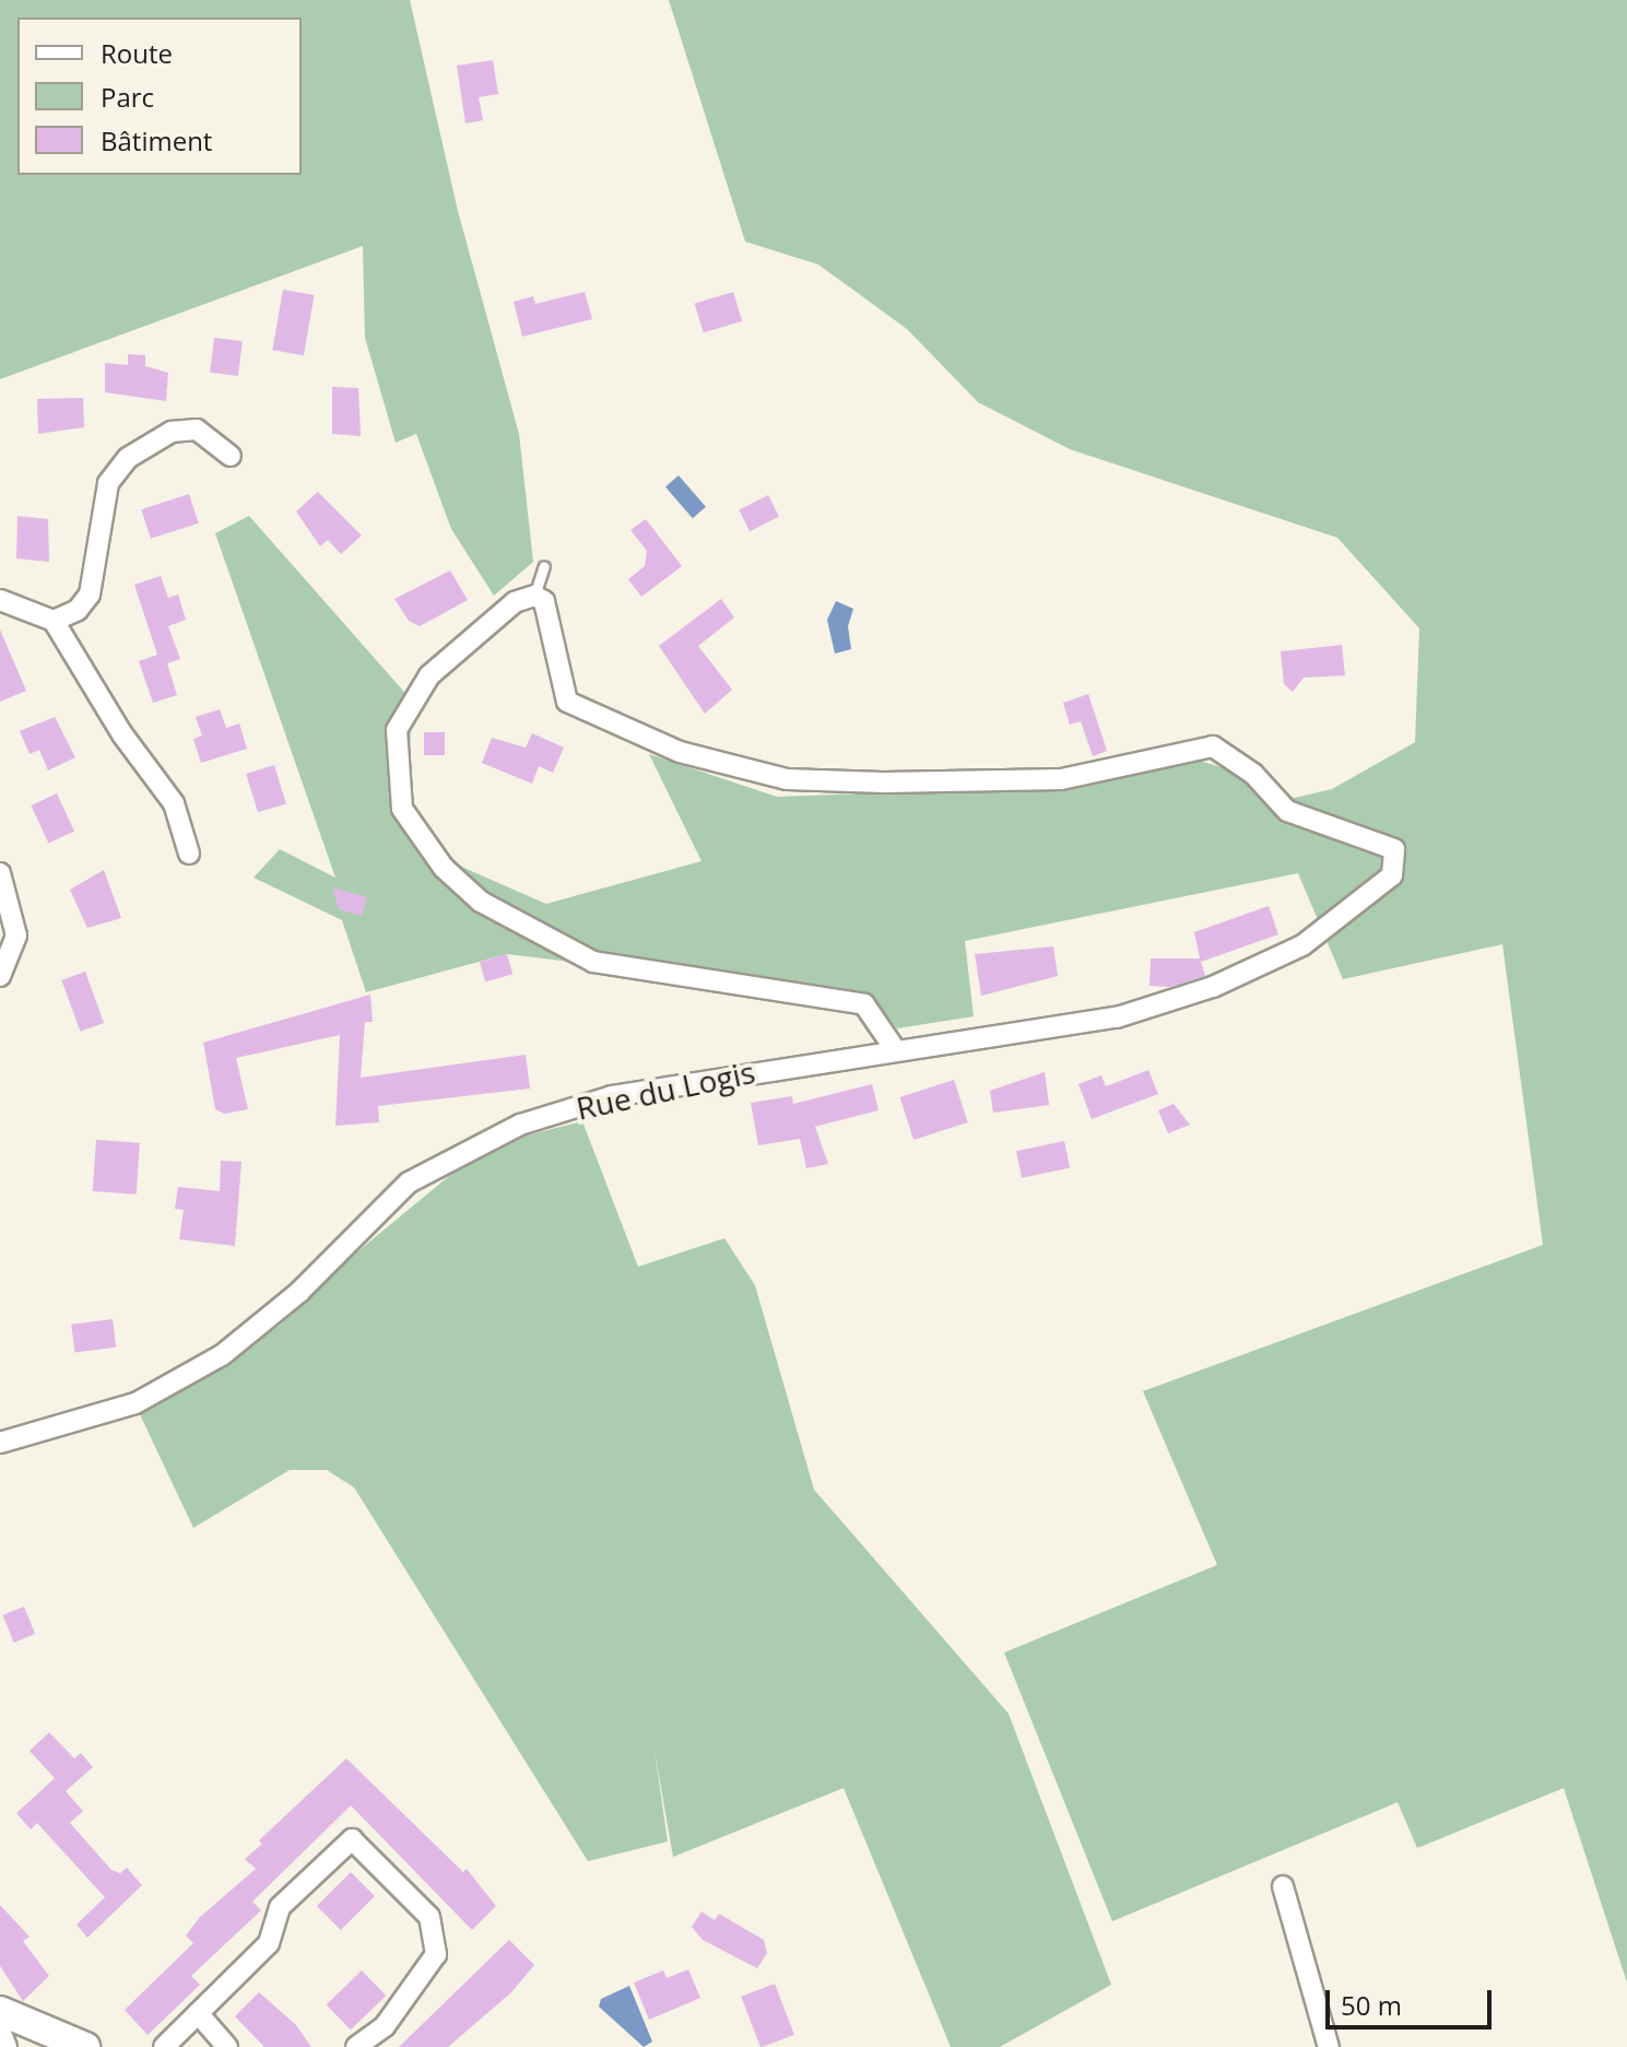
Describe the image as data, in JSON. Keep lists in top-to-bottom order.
{
  "streets": {
    "street": ["Rue du Logis"]
  },
  "legend": ["Route", "Parc", "Bâtiment"],
  "scale_bar": "50 m"
}
